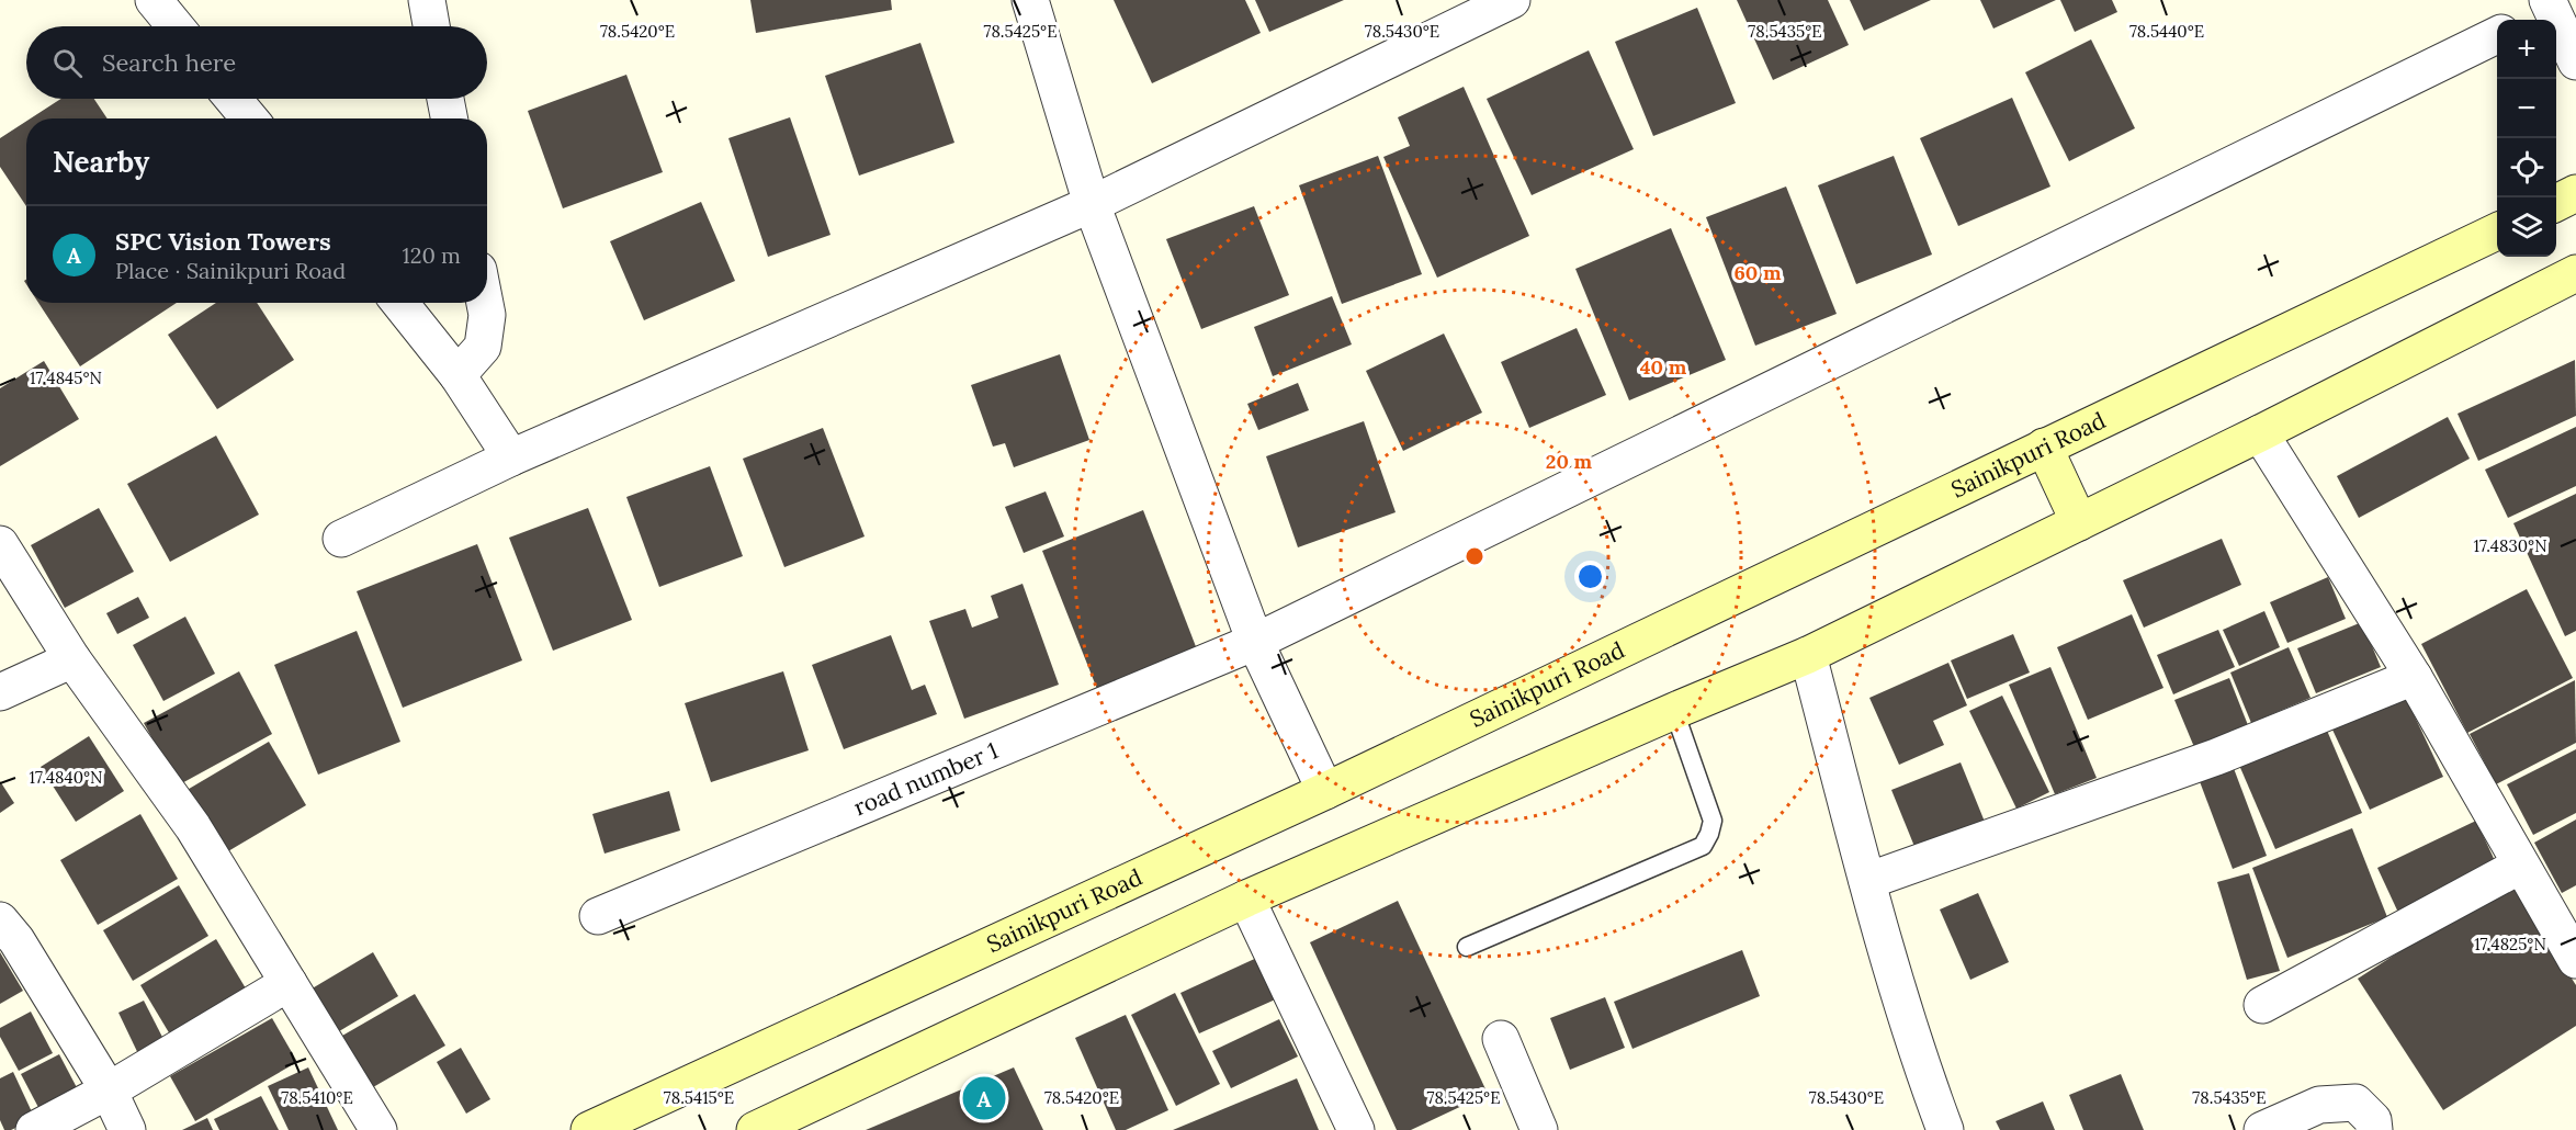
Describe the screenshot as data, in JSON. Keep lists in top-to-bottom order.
{
  "streets": {
    "main road": ["Sainikpuri Road"],
    "street": ["road number 1"]
  },
  "page": {
    "map_buttons": ["+", "−"],
    "search": "Search here",
    "heading": "Nearby",
    "list": [
      {
        "mark": "A",
        "name": "SPC Vision Towers",
        "note": "Place · Sainikpuri Road",
        "value": "120 m"
      }
    ],
    "pins": "A"
  },
  "coordinates": [
    "78.5420°E",
    "78.5425°E",
    "78.5430°E",
    "78.5435°E",
    "78.5440°E",
    "17.4845°N",
    "17.4830°N",
    "17.4840°N",
    "17.4825°N",
    "78.5410°E",
    "78.5415°E"
  ],
  "rings": ["60 m", "40 m", "20 m"]
}
